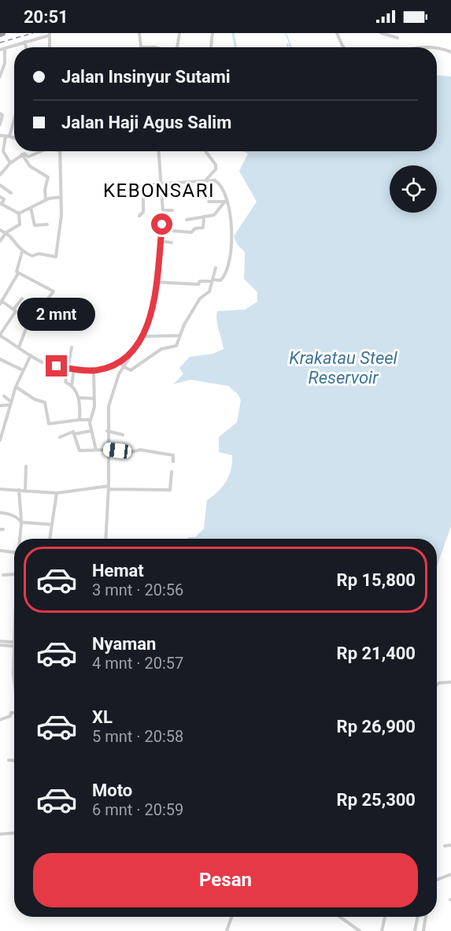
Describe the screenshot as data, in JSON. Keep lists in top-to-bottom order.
{
  "districts": ["KEBONSARI"],
  "water": ["Krakatau Steel Reservoir"],
  "page": {
    "status": "20:51",
    "banner": ["Jalan Insinyur Sutami", "Jalan Haji Agus Salim"],
    "bubble": "2 mnt",
    "list": [
      {
        "name": "Hemat",
        "note": "3 mnt · 20:56",
        "value": "Rp 15,800"
      },
      {
        "name": "Nyaman",
        "note": "4 mnt · 20:57",
        "value": "Rp 21,400"
      },
      {
        "name": "XL",
        "note": "5 mnt · 20:58",
        "value": "Rp 26,900"
      },
      {
        "name": "Moto",
        "note": "6 mnt · 20:59",
        "value": "Rp 25,300"
      }
    ],
    "buttons": "Pesan"
  }
}
